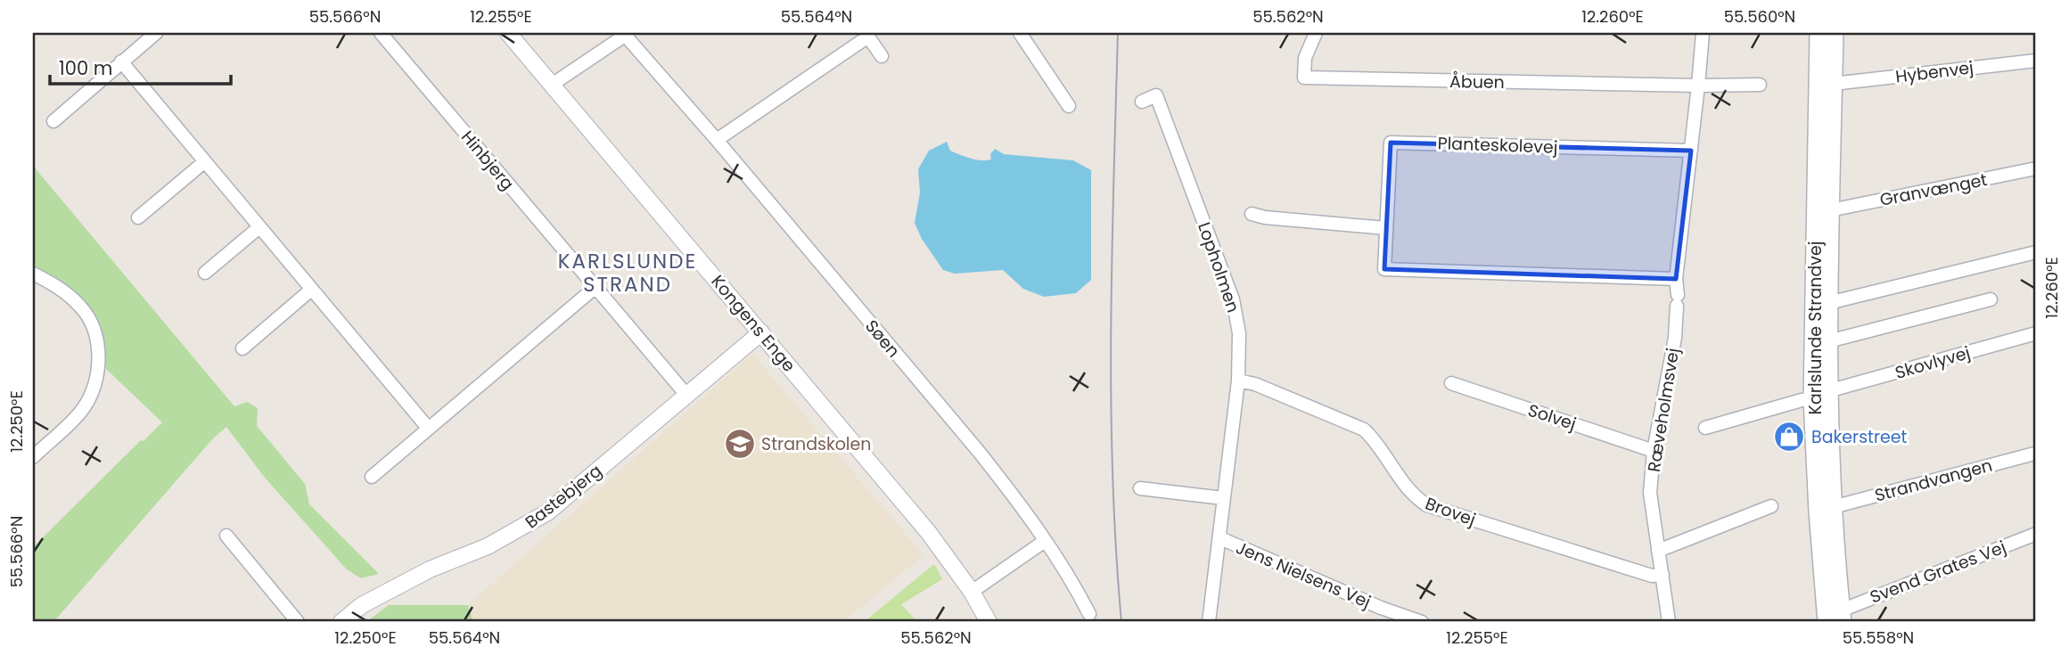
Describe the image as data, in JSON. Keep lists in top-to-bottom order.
{
  "streets": {
    "main road": ["Karlslunde Strandvej"],
    "street": [
      "Hybenvej",
      "Åbuen",
      "Planteskolevej",
      "Hinbjerg",
      "Granvænget",
      "Lopholmen",
      "Kongens Enge",
      "Søen",
      "Skovlyvej",
      "Ræveholmsvej",
      "Solvej",
      "Strandvangen",
      "Bastebjerg",
      "Brovej",
      "Svend Grates Vej",
      "Jens Nielsens Vej"
    ]
  },
  "crossings": [
    ["Hybenvej", "Karlslunde Strandvej"],
    ["Åbuen", "Ræveholmsvej"],
    ["Planteskolevej", "Ræveholmsvej"],
    ["Hinbjerg", "Bastebjerg"],
    ["Granvænget", "Karlslunde Strandvej"],
    ["Lopholmen", "Brovej"],
    ["Lopholmen", "Jens Nielsens Vej"],
    ["Kongens Enge", "Søen"],
    ["Kongens Enge", "Bastebjerg"],
    ["Karlslunde Strandvej", "Skovlyvej"],
    ["Karlslunde Strandvej", "Strandvangen"],
    ["Karlslunde Strandvej", "Svend Grates Vej"],
    ["Ræveholmsvej", "Solvej"],
    ["Ræveholmsvej", "Brovej"]
  ],
  "districts": ["KARLSLUNDE STRAND"],
  "places": {
    "shop": ["Bakerstreet"],
    "school or university": ["Strandskolen"]
  },
  "scale_bar": "100 m",
  "coordinates": [
    "55.566°N",
    "12.255°E",
    "55.564°N",
    "55.562°N",
    "12.260°E",
    "55.560°N",
    "12.250°E",
    "55.558°N"
  ]
}
